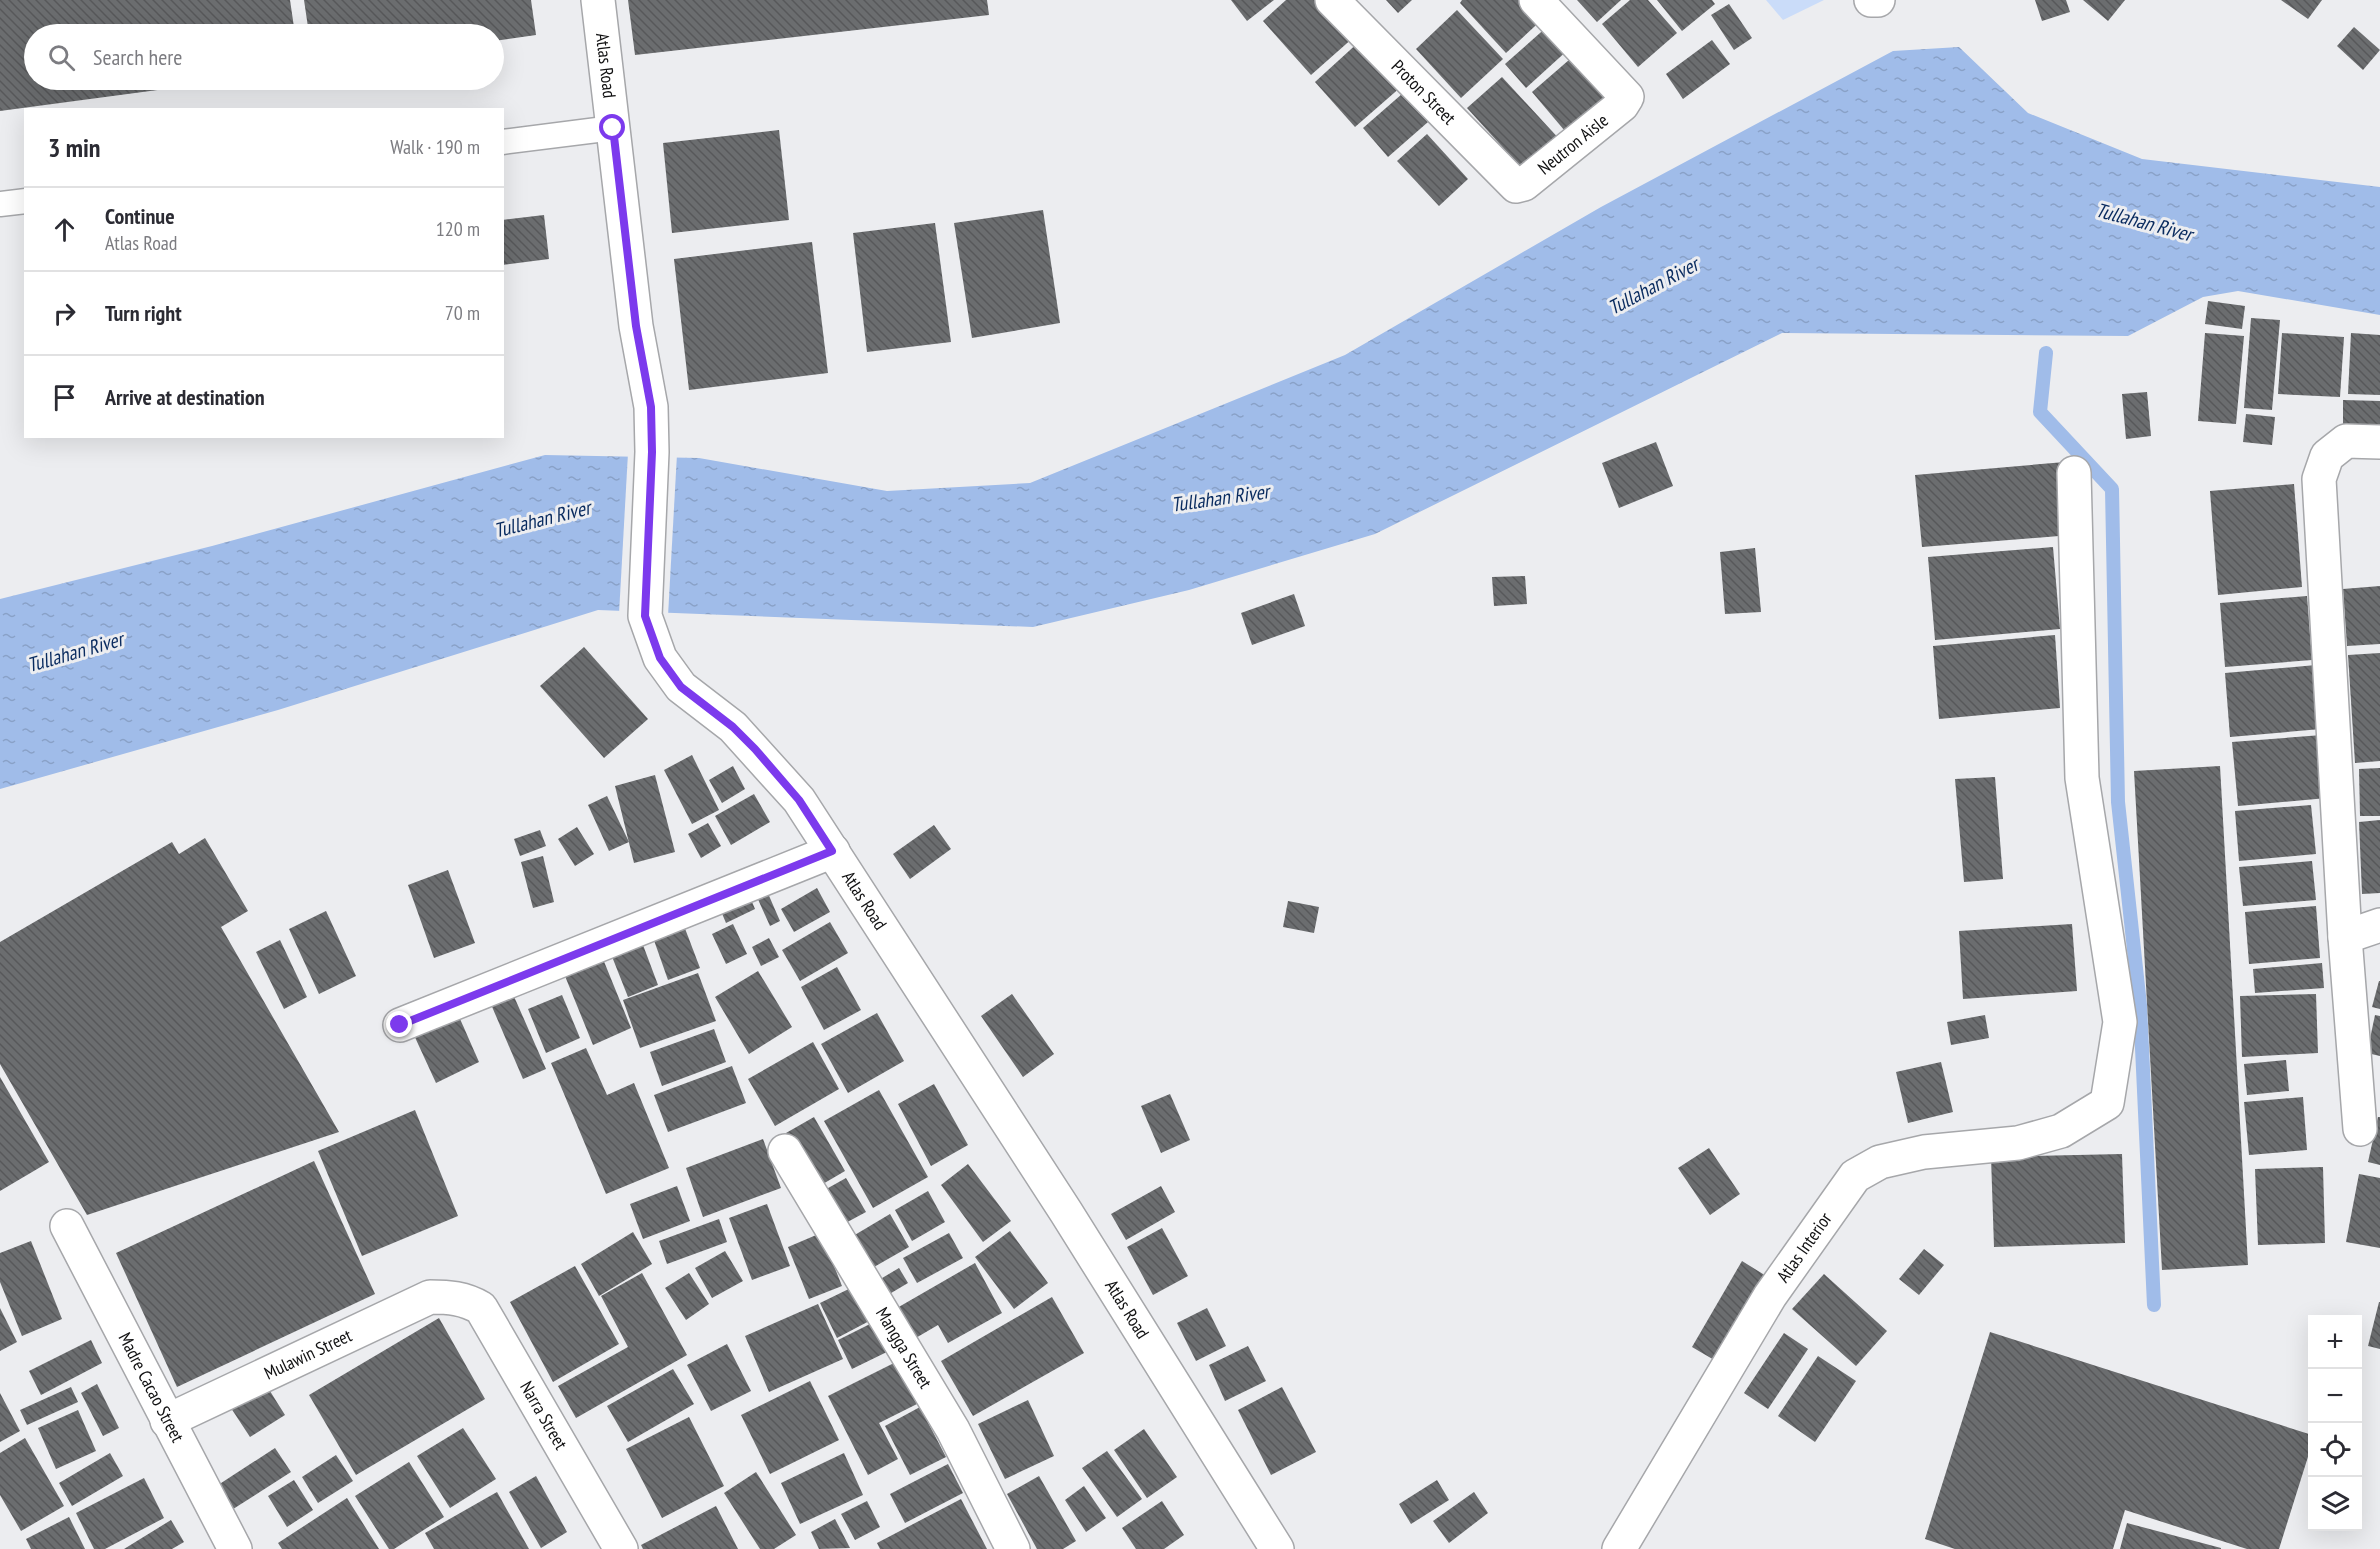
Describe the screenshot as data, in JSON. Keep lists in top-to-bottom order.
{
  "streets": {
    "street": [
      "Atlas Road",
      "Proton Street",
      "Neutron Aisle",
      "Atlas Interior",
      "Mangga Street",
      "Mulawin Street",
      "Madre Cacao Street",
      "Narra Street"
    ]
  },
  "crossings": [
    ["Proton Street", "Neutron Aisle"],
    ["Mulawin Street", "Madre Cacao Street"],
    ["Mulawin Street", "Narra Street"]
  ],
  "water": ["Tullahan River"],
  "page": {
    "search": "Search here",
    "heading": ["3 min", "Walk · 190 m"],
    "list": [
      ["Continue", "Atlas Road", "120 m"],
      ["Turn right", "70 m"],
      "Arrive at destination"
    ],
    "map_buttons": ["+", "−"]
  }
}
